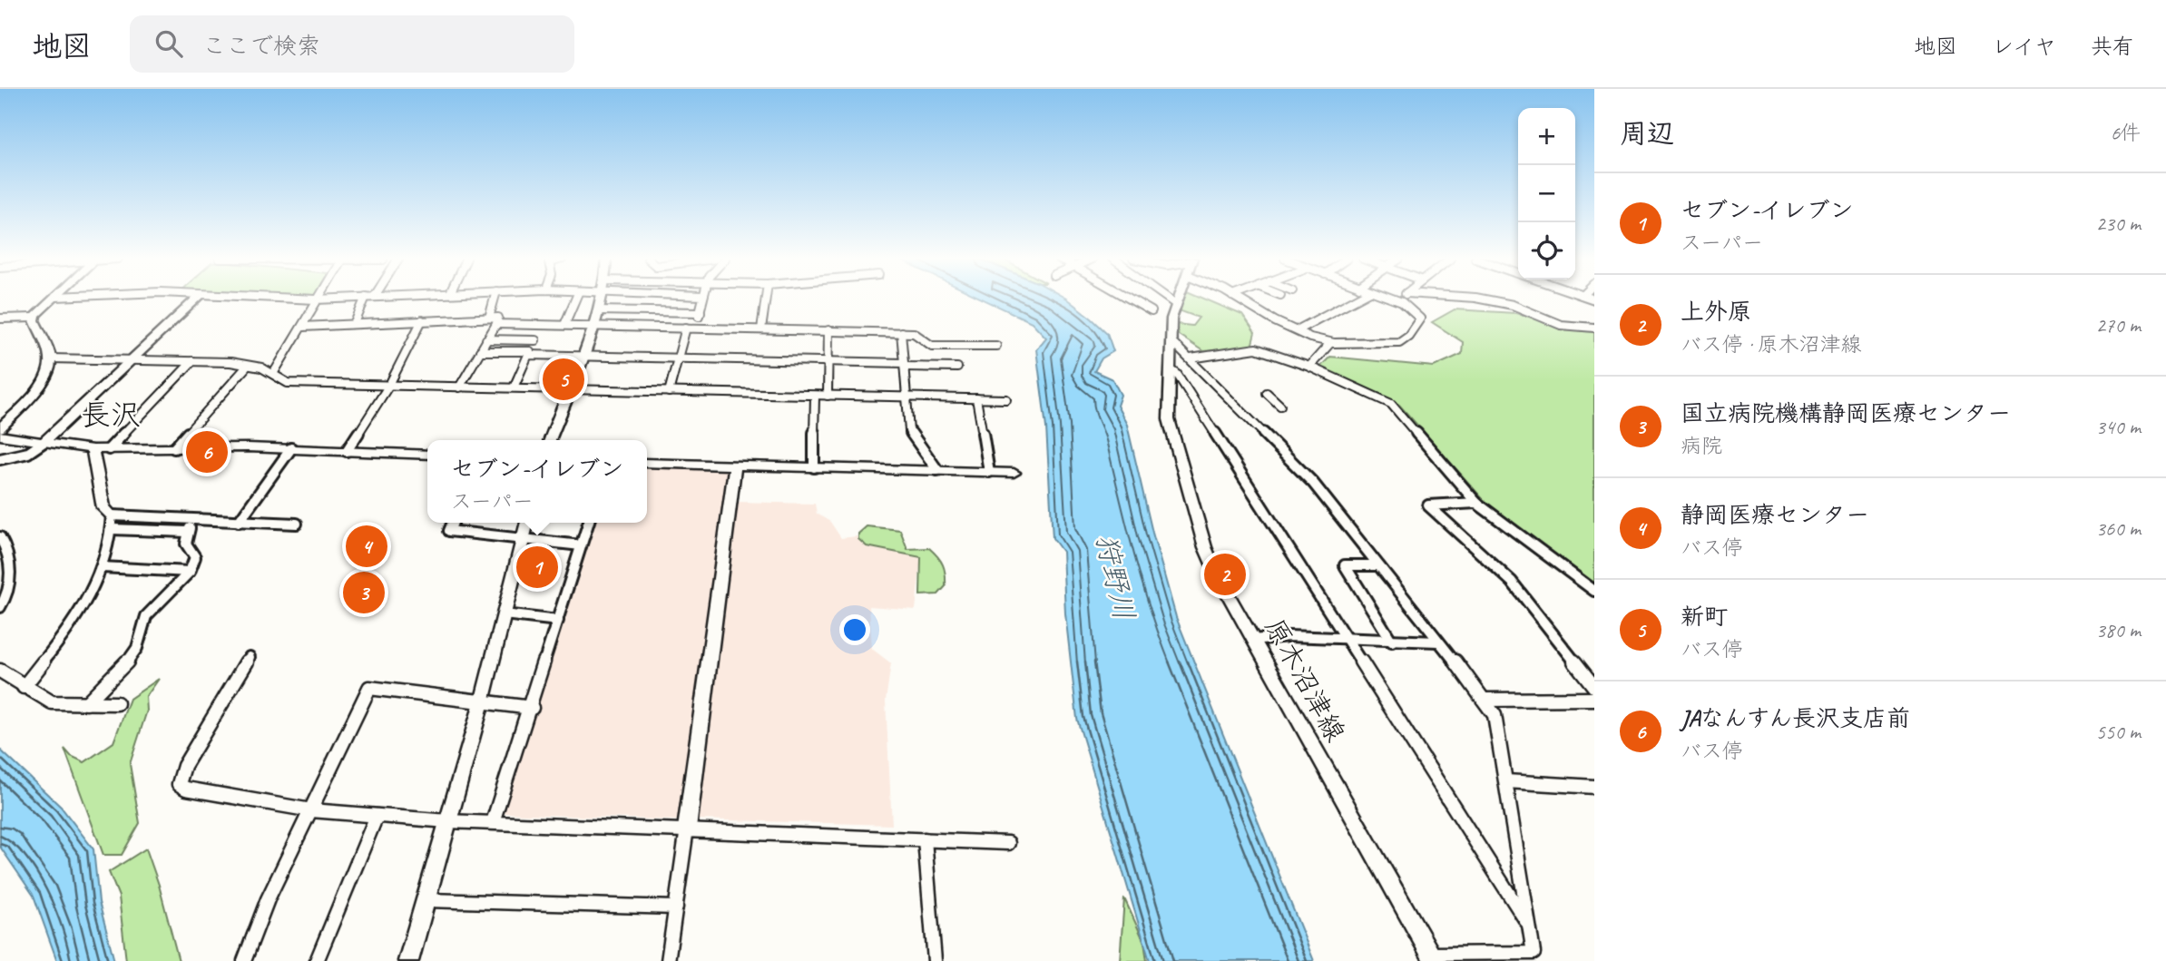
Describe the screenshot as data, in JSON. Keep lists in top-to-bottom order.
{
  "streets": {
    "street": ["原木沼津線"]
  },
  "districts": ["長沢"],
  "water": ["狩野川"],
  "page": {
    "header": "地図",
    "search": "ここで検索",
    "nav": ["地図", "レイヤ", "共有"],
    "heading": ["周辺", "6件"],
    "map_buttons": ["+", "−"],
    "list": [
      {
        "mark": "1",
        "name": "セブン-イレブン",
        "note": "スーパー",
        "value": "230 m"
      },
      {
        "mark": "2",
        "name": "上外原",
        "note": "バス停 · 原木沼津線",
        "value": "270 m"
      },
      {
        "mark": "3",
        "name": "国立病院機構静岡医療センター",
        "note": "病院",
        "value": "340 m"
      },
      {
        "mark": "4",
        "name": "静岡医療センター",
        "note": "バス停",
        "value": "360 m"
      },
      {
        "mark": "5",
        "name": "新町",
        "note": "バス停",
        "value": "380 m"
      },
      {
        "mark": "6",
        "name": "JAなんすん長沢支店前",
        "note": "バス停",
        "value": "550 m"
      }
    ],
    "pins": [
      "5",
      "6",
      "4",
      "1",
      "2",
      "3"
    ],
    "popup": ["セブン-イレブン", "スーパー"]
  }
}
